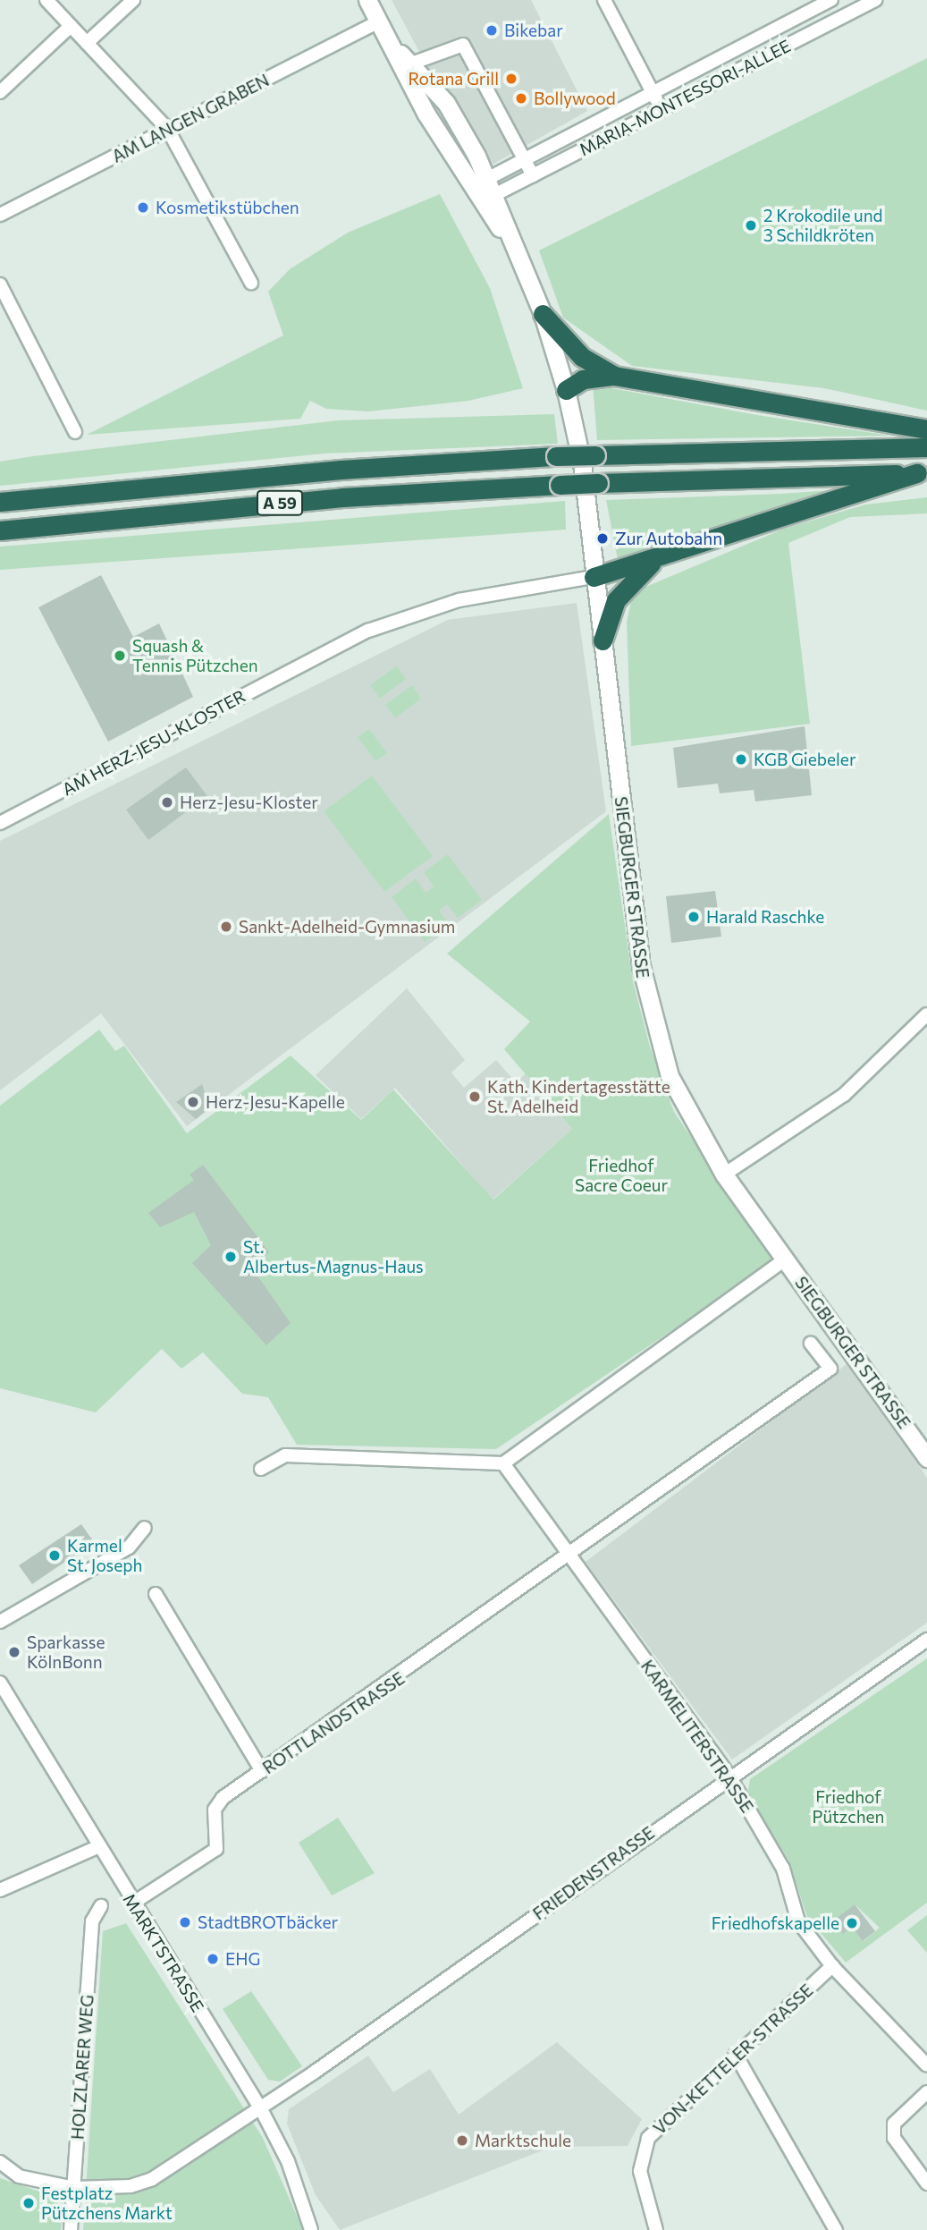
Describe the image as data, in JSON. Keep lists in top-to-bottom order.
{
  "streets": {
    "highway": ["A 59"],
    "main road": ["SIEGBURGER STRASSE"],
    "street": [
      "MARIA-MONTESSORI-ALLEE",
      "AM LANGEN GRABEN",
      "AM HERZ-JESU-KLOSTER",
      "ROTTLANDSTRASSE",
      "KARMELITERSTRASSE",
      "FRIEDENSTRASSE",
      "MARKTSTRASSE",
      "VON-KETTELER-STRASSE",
      "HOLZLARER WEG"
    ]
  },
  "crossings": [
    ["MARIA-MONTESSORI-ALLEE", "SIEGBURGER STRASSE"],
    ["AM LANGEN GRABEN", "SIEGBURGER STRASSE"],
    ["AM HERZ-JESU-KLOSTER", "SIEGBURGER STRASSE"],
    ["ROTTLANDSTRASSE", "KARMELITERSTRASSE"],
    ["ROTTLANDSTRASSE", "MARKTSTRASSE"],
    ["KARMELITERSTRASSE", "FRIEDENSTRASSE"],
    ["KARMELITERSTRASSE", "VON-KETTELER-STRASSE"],
    ["FRIEDENSTRASSE", "MARKTSTRASSE"],
    ["FRIEDENSTRASSE", "HOLZLARER WEG"]
  ],
  "parks": ["Friedhof Sacre Coeur", "Friedhof Pützchen"],
  "places": [
    "Bikebar",
    "Rotana Grill",
    "Bollywood",
    "Kosmetikstübchen",
    "2 Krokodile und 3 Schildkröten",
    "Zur Autobahn",
    "Squash & Tennis Pützchen",
    "KGB Giebeler",
    "Herz-Jesu-Kloster",
    "Harald Raschke",
    "Sankt-Adelheid-Gymnasium",
    "Kath. Kindertagesstätte St. Adelheid",
    "Herz-Jesu-Kapelle",
    "St. Albertus-Magnus-Haus",
    "Karmel St. Joseph",
    "Sparkasse KölnBonn",
    "StadtBROTbäcker",
    "Friedhofskapelle",
    "EHG",
    "Marktschule",
    "Festplatz Pützchens Markt"
  ]
}
